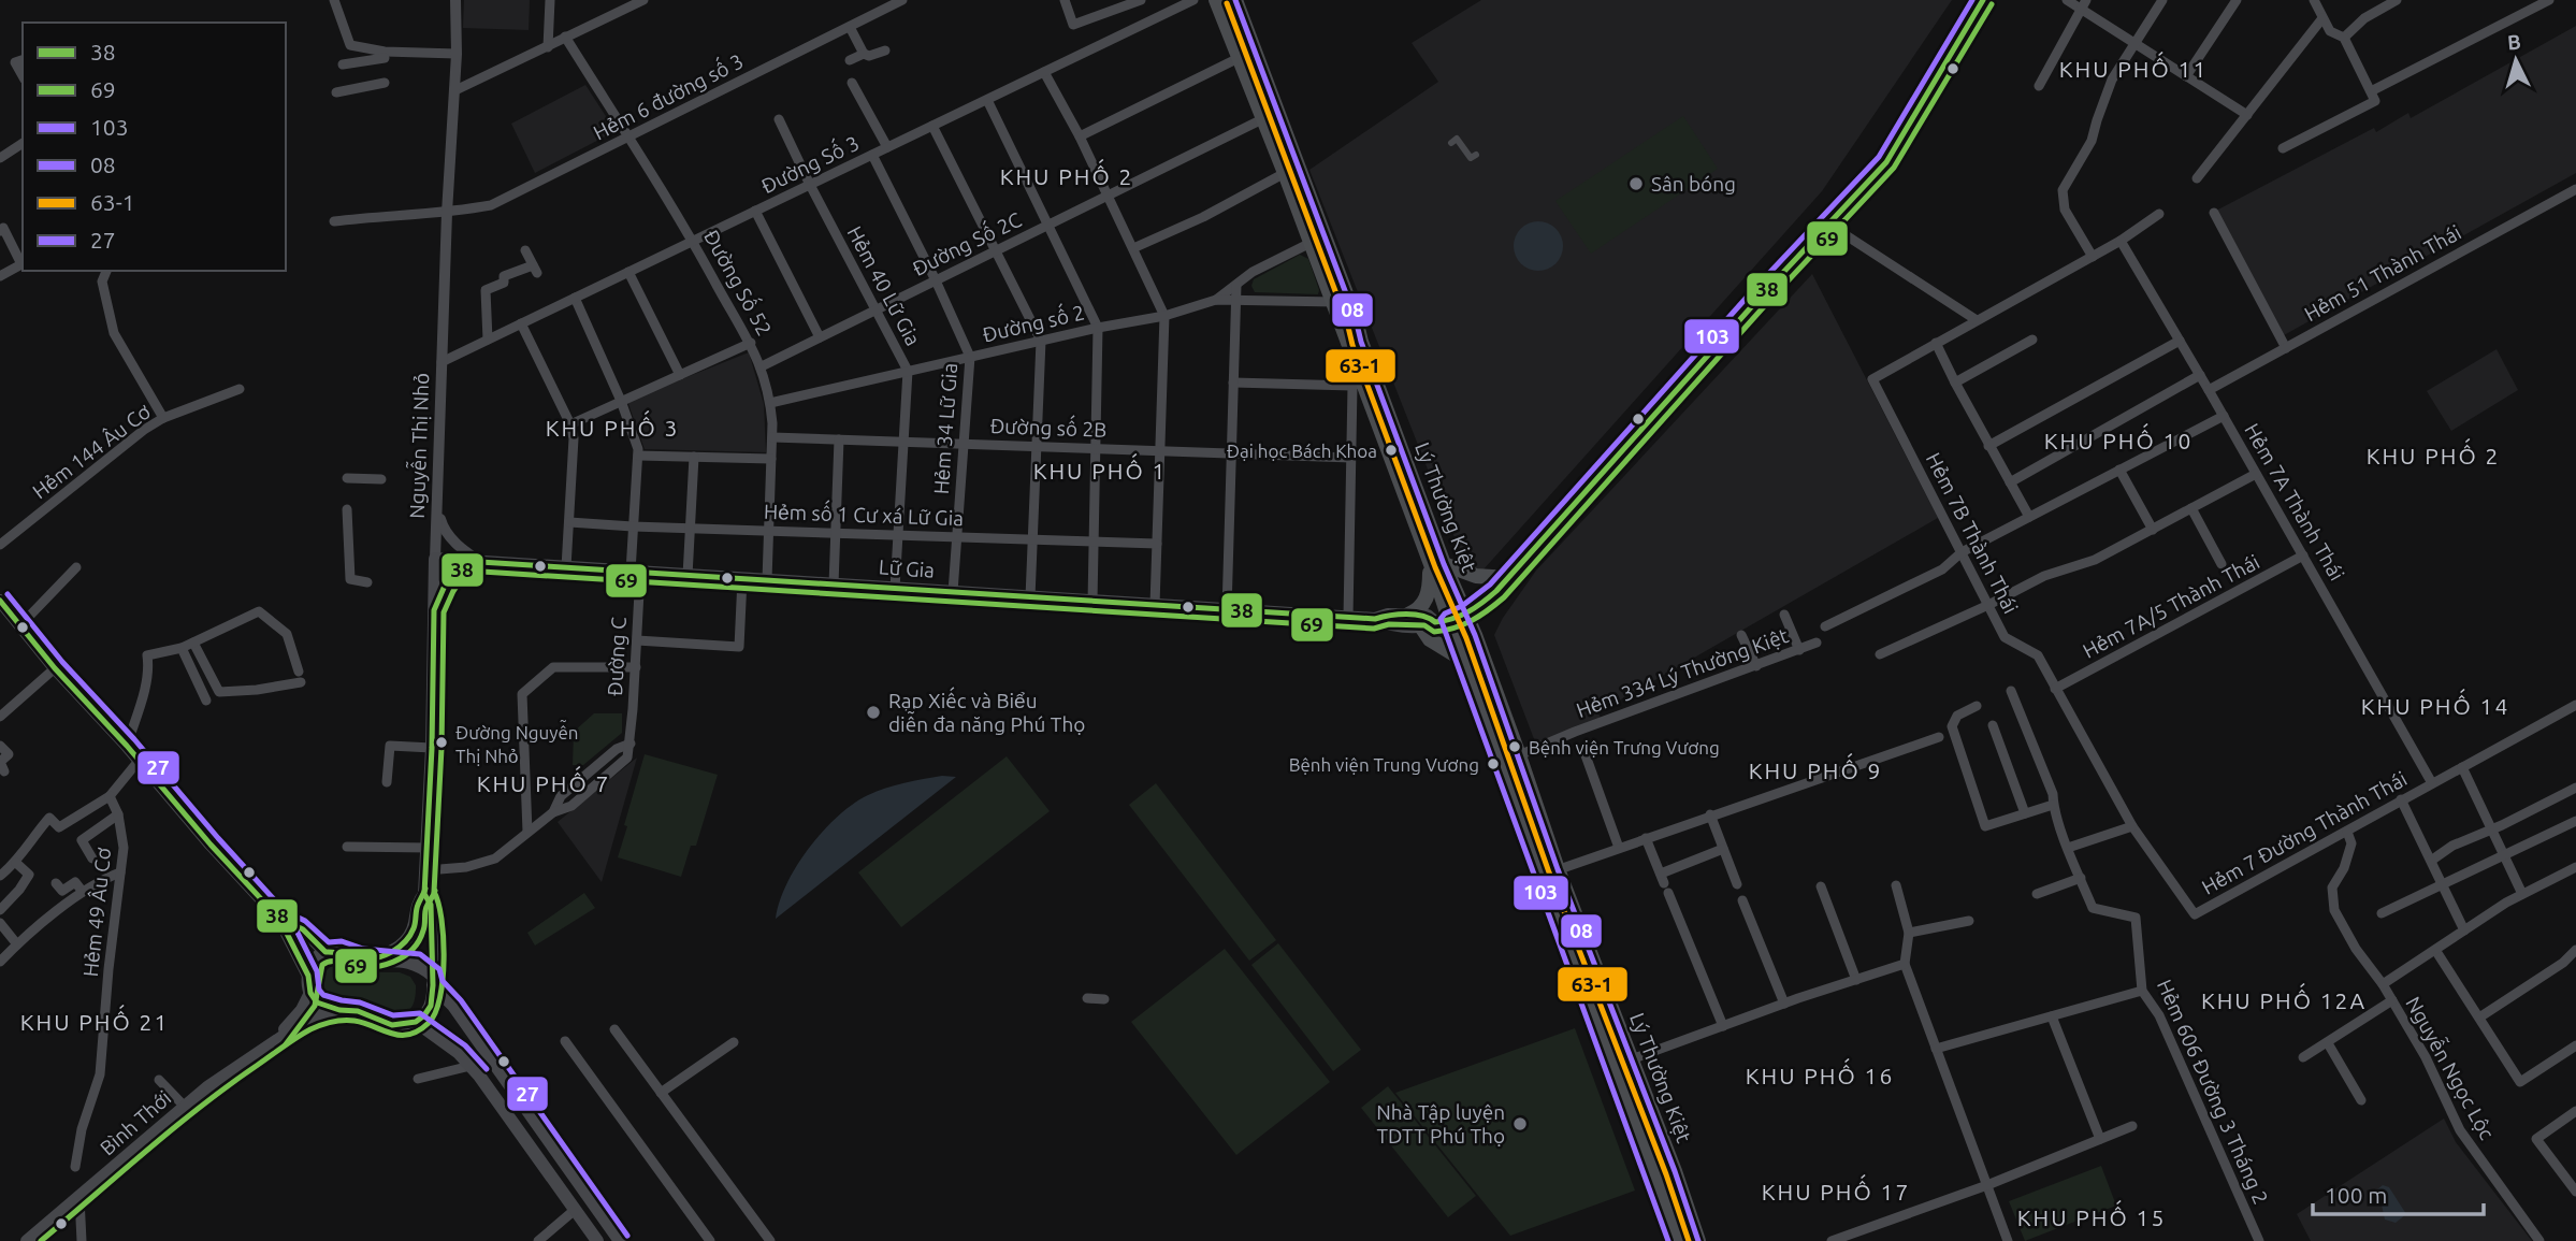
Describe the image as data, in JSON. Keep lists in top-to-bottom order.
{
  "streets": {
    "main road": [
      "Nguyễn Thị Nhỏ",
      "Lý Thường Kiệt",
      "Lữ Gia",
      "Bình Thới"
    ],
    "street": [
      "Hẻm 6 đường số 3",
      "Đường Số 3",
      "Đường Số 2C",
      "Hẻm 51 Thành Thái",
      "Đường Số 52",
      "Hẻm 40 Lữ Gia",
      "Đường số 2",
      "Đường số 2B",
      "Hẻm 34 Lữ Gia",
      "Hẻm 144 Âu Cơ",
      "Hẻm 7A Thành Thái",
      "Hẻm số 1 Cư xá Lữ Gia",
      "Hẻm 7B Thành Thái",
      "Hẻm 7A/5 Thành Thái",
      "Đường C",
      "Hẻm 334 Lý Thường Kiệt",
      "Hẻm 7 Đường Thành Thái",
      "Hẻm 49 Âu Cơ",
      "Nguyễn Ngọc Lộc",
      "Hẻm 606 Đường 3 Tháng 2"
    ]
  },
  "crossings": [
    ["Hẻm 6 đường số 3", "Đường Số 52"],
    ["Hẻm 6 đường số 3", "Nguyễn Thị Nhỏ"],
    ["Đường Số 3", "Đường Số 52"],
    ["Đường Số 3", "Hẻm 40 Lữ Gia"],
    ["Đường Số 3", "Hẻm 34 Lữ Gia"],
    ["Đường Số 3", "Nguyễn Thị Nhỏ"],
    ["Đường Số 3", "Đường C"],
    ["Đường Số 2C", "Đường Số 52"],
    ["Đường Số 2C", "Hẻm 40 Lữ Gia"],
    ["Đường Số 2C", "Hẻm 34 Lữ Gia"],
    ["Đường Số 2C", "Lý Thường Kiệt"],
    ["Hẻm 51 Thành Thái", "Hẻm 7A Thành Thái"],
    ["Đường Số 52", "Đường số 2"],
    ["Đường Số 52", "Đường số 2B"],
    ["Đường Số 52", "Hẻm số 1 Cư xá Lữ Gia"],
    ["Đường Số 52", "Lữ Gia"],
    ["Hẻm 40 Lữ Gia", "Đường số 2"],
    ["Hẻm 40 Lữ Gia", "Đường số 2B"],
    ["Hẻm 40 Lữ Gia", "Hẻm số 1 Cư xá Lữ Gia"],
    ["Hẻm 40 Lữ Gia", "Lữ Gia"],
    ["Đường số 2", "Hẻm 34 Lữ Gia"],
    ["Đường số 2B", "Hẻm 34 Lữ Gia"],
    ["Hẻm 34 Lữ Gia", "Hẻm số 1 Cư xá Lữ Gia"],
    ["Hẻm 34 Lữ Gia", "Lữ Gia"],
    ["Nguyễn Thị Nhỏ", "Lữ Gia"],
    ["Nguyễn Thị Nhỏ", "Đường C"],
    ["Hẻm 7A Thành Thái", "Hẻm 7A/5 Thành Thái"],
    ["Hẻm 7A Thành Thái", "Hẻm 7 Đường Thành Thái"],
    ["Lý Thường Kiệt", "Lữ Gia"],
    ["Lý Thường Kiệt", "Hẻm 334 Lý Thường Kiệt"],
    ["Hẻm số 1 Cư xá Lữ Gia", "Đường C"],
    ["Hẻm 7B Thành Thái", "Hẻm 7A/5 Thành Thái"],
    ["Hẻm 7B Thành Thái", "Hẻm 7 Đường Thành Thái"],
    ["Lữ Gia", "Đường C"],
    ["Hẻm 7 Đường Thành Thái", "Nguyễn Ngọc Lộc"]
  ],
  "districts": [
    "KHU PHỐ 11",
    "KHU PHỐ 2",
    "KHU PHỐ 3",
    "KHU PHỐ 10",
    "KHU PHỐ 2",
    "KHU PHỐ 1",
    "KHU PHỐ 14",
    "KHU PHỐ 9",
    "KHU PHỐ 7",
    "KHU PHỐ 12A",
    "KHU PHỐ 21",
    "KHU PHỐ 16",
    "KHU PHỐ 17",
    "KHU PHỐ 15"
  ],
  "places": [
    "Sân bóng",
    "Đại học Bách Khoa",
    "Rạp Xiếc và Biểu diễn đa năng Phú Thọ",
    "Đường Nguyễn Thị Nhỏ",
    "Bệnh viện Trưng Vương",
    "Bệnh viện Trung Vương",
    "Nhà Tập luyện TDTT Phú Thọ"
  ],
  "lines": [
    "transit line 38",
    "transit line 103",
    "transit line 08",
    "transit line 63-1",
    "transit line 69",
    "transit line 27"
  ],
  "legend": [
    "38",
    "69",
    "103",
    "08",
    "63-1",
    "27"
  ],
  "scale_bar": "100 m",
  "north": "top"
}
